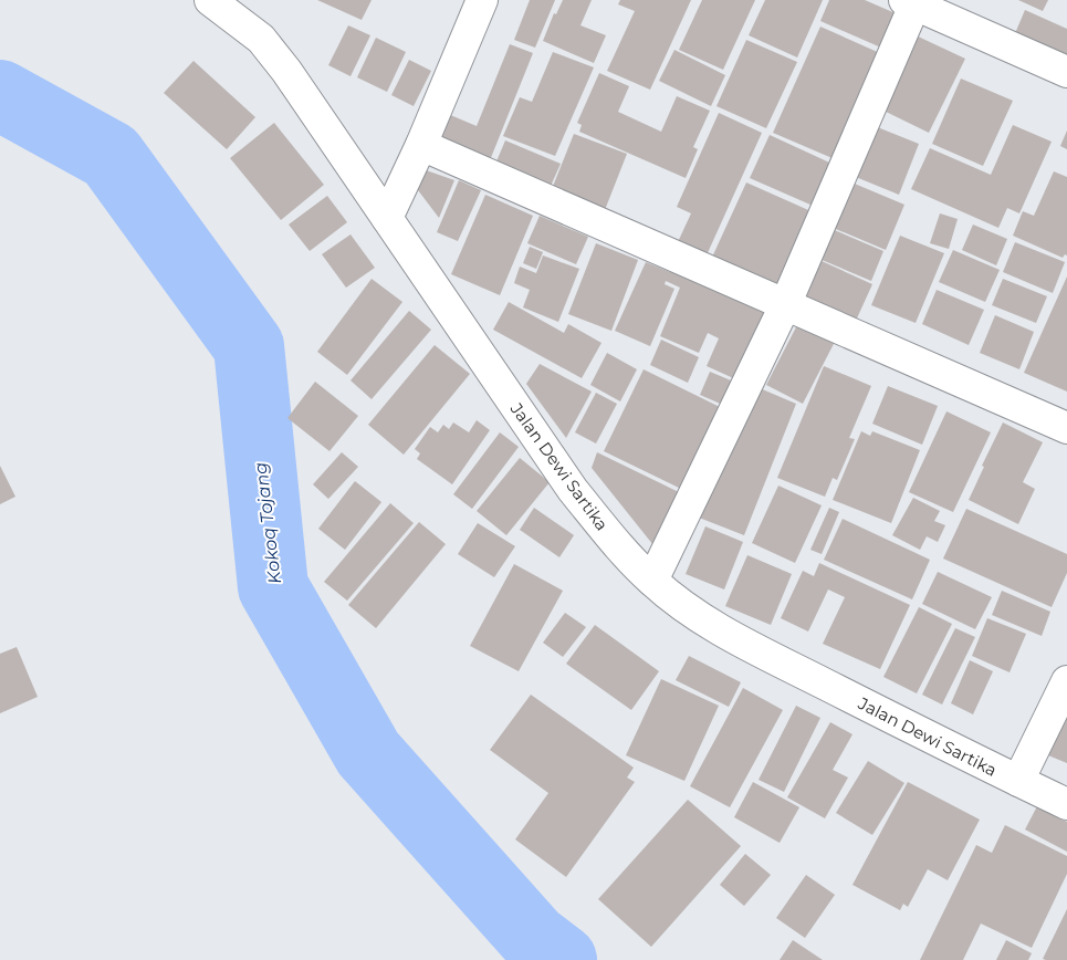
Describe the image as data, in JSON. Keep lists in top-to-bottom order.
{
  "streets": {
    "street": ["Jalan Dewi Sartika"]
  },
  "water": ["Kokoq Tojang"]
}
